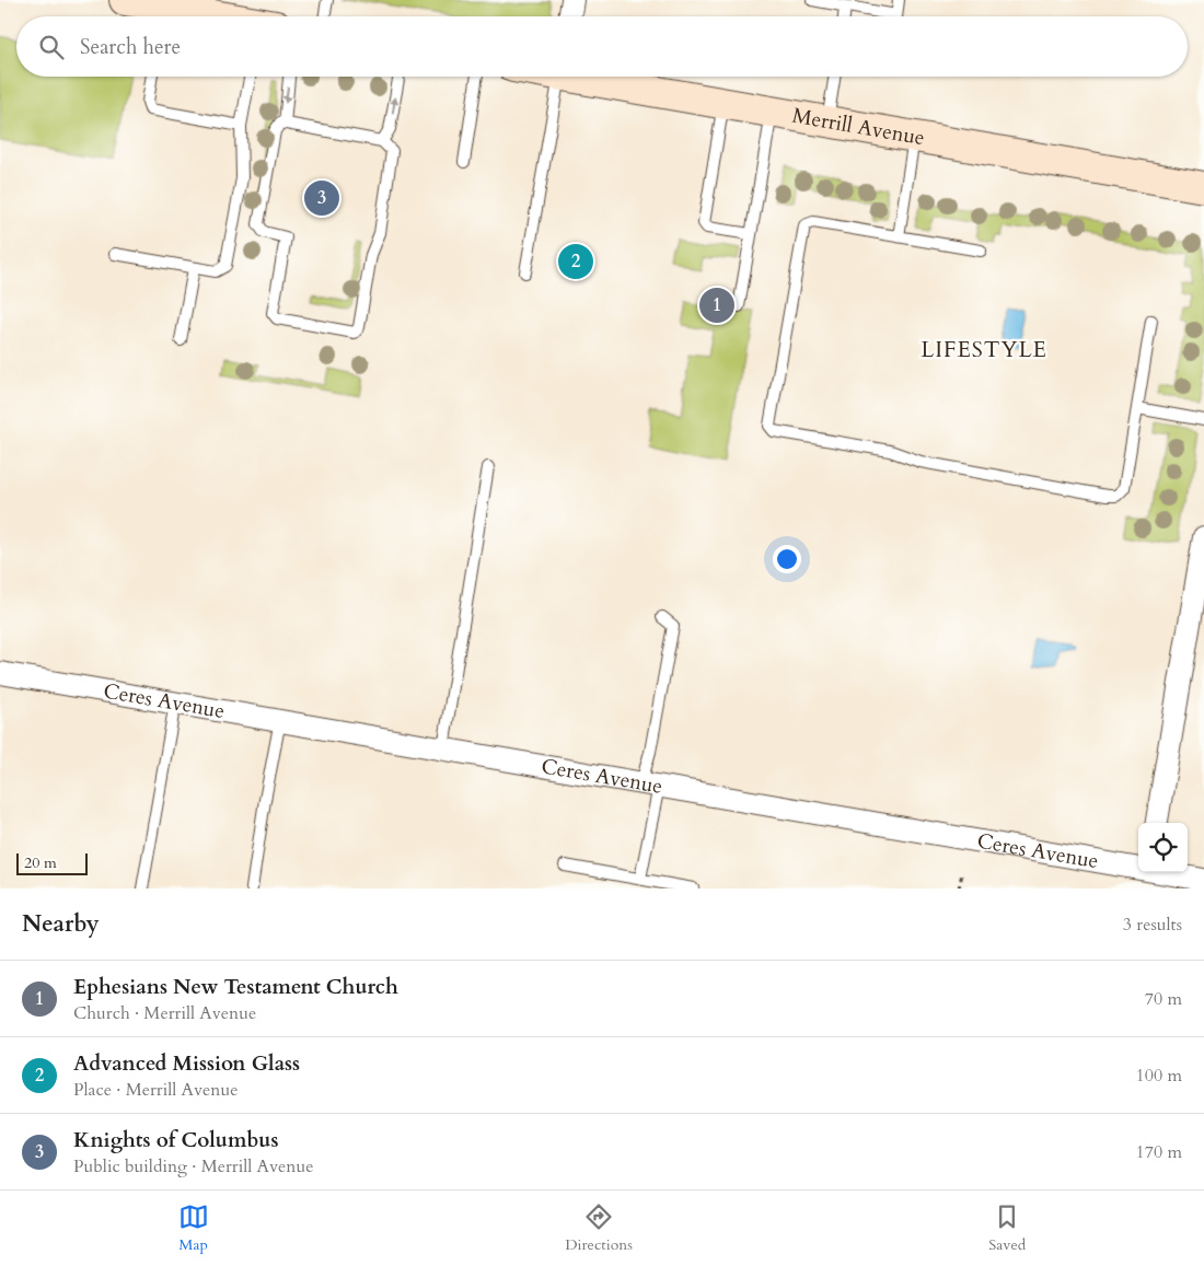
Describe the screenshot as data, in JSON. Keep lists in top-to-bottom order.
{
  "streets": {
    "main road": ["Merrill Avenue"],
    "street": ["Ceres Avenue"]
  },
  "districts": ["LIFESTYLE"],
  "scale_bar": "20 m",
  "page": {
    "search": "Search here",
    "pins": ["3", "2", "1"],
    "scale": "20 m",
    "heading": ["Nearby", "3 results"],
    "list": [
      {
        "mark": "1",
        "name": "Ephesians New Testament Church",
        "note": "Church · Merrill Avenue",
        "value": "70 m"
      },
      {
        "mark": "2",
        "name": "Advanced Mission Glass",
        "note": "Place · Merrill Avenue",
        "value": "100 m"
      },
      {
        "mark": "3",
        "name": "Knights of Columbus",
        "note": "Public building · Merrill Avenue",
        "value": "170 m"
      }
    ],
    "nav": ["Map", "Directions", "Saved"]
  }
}
